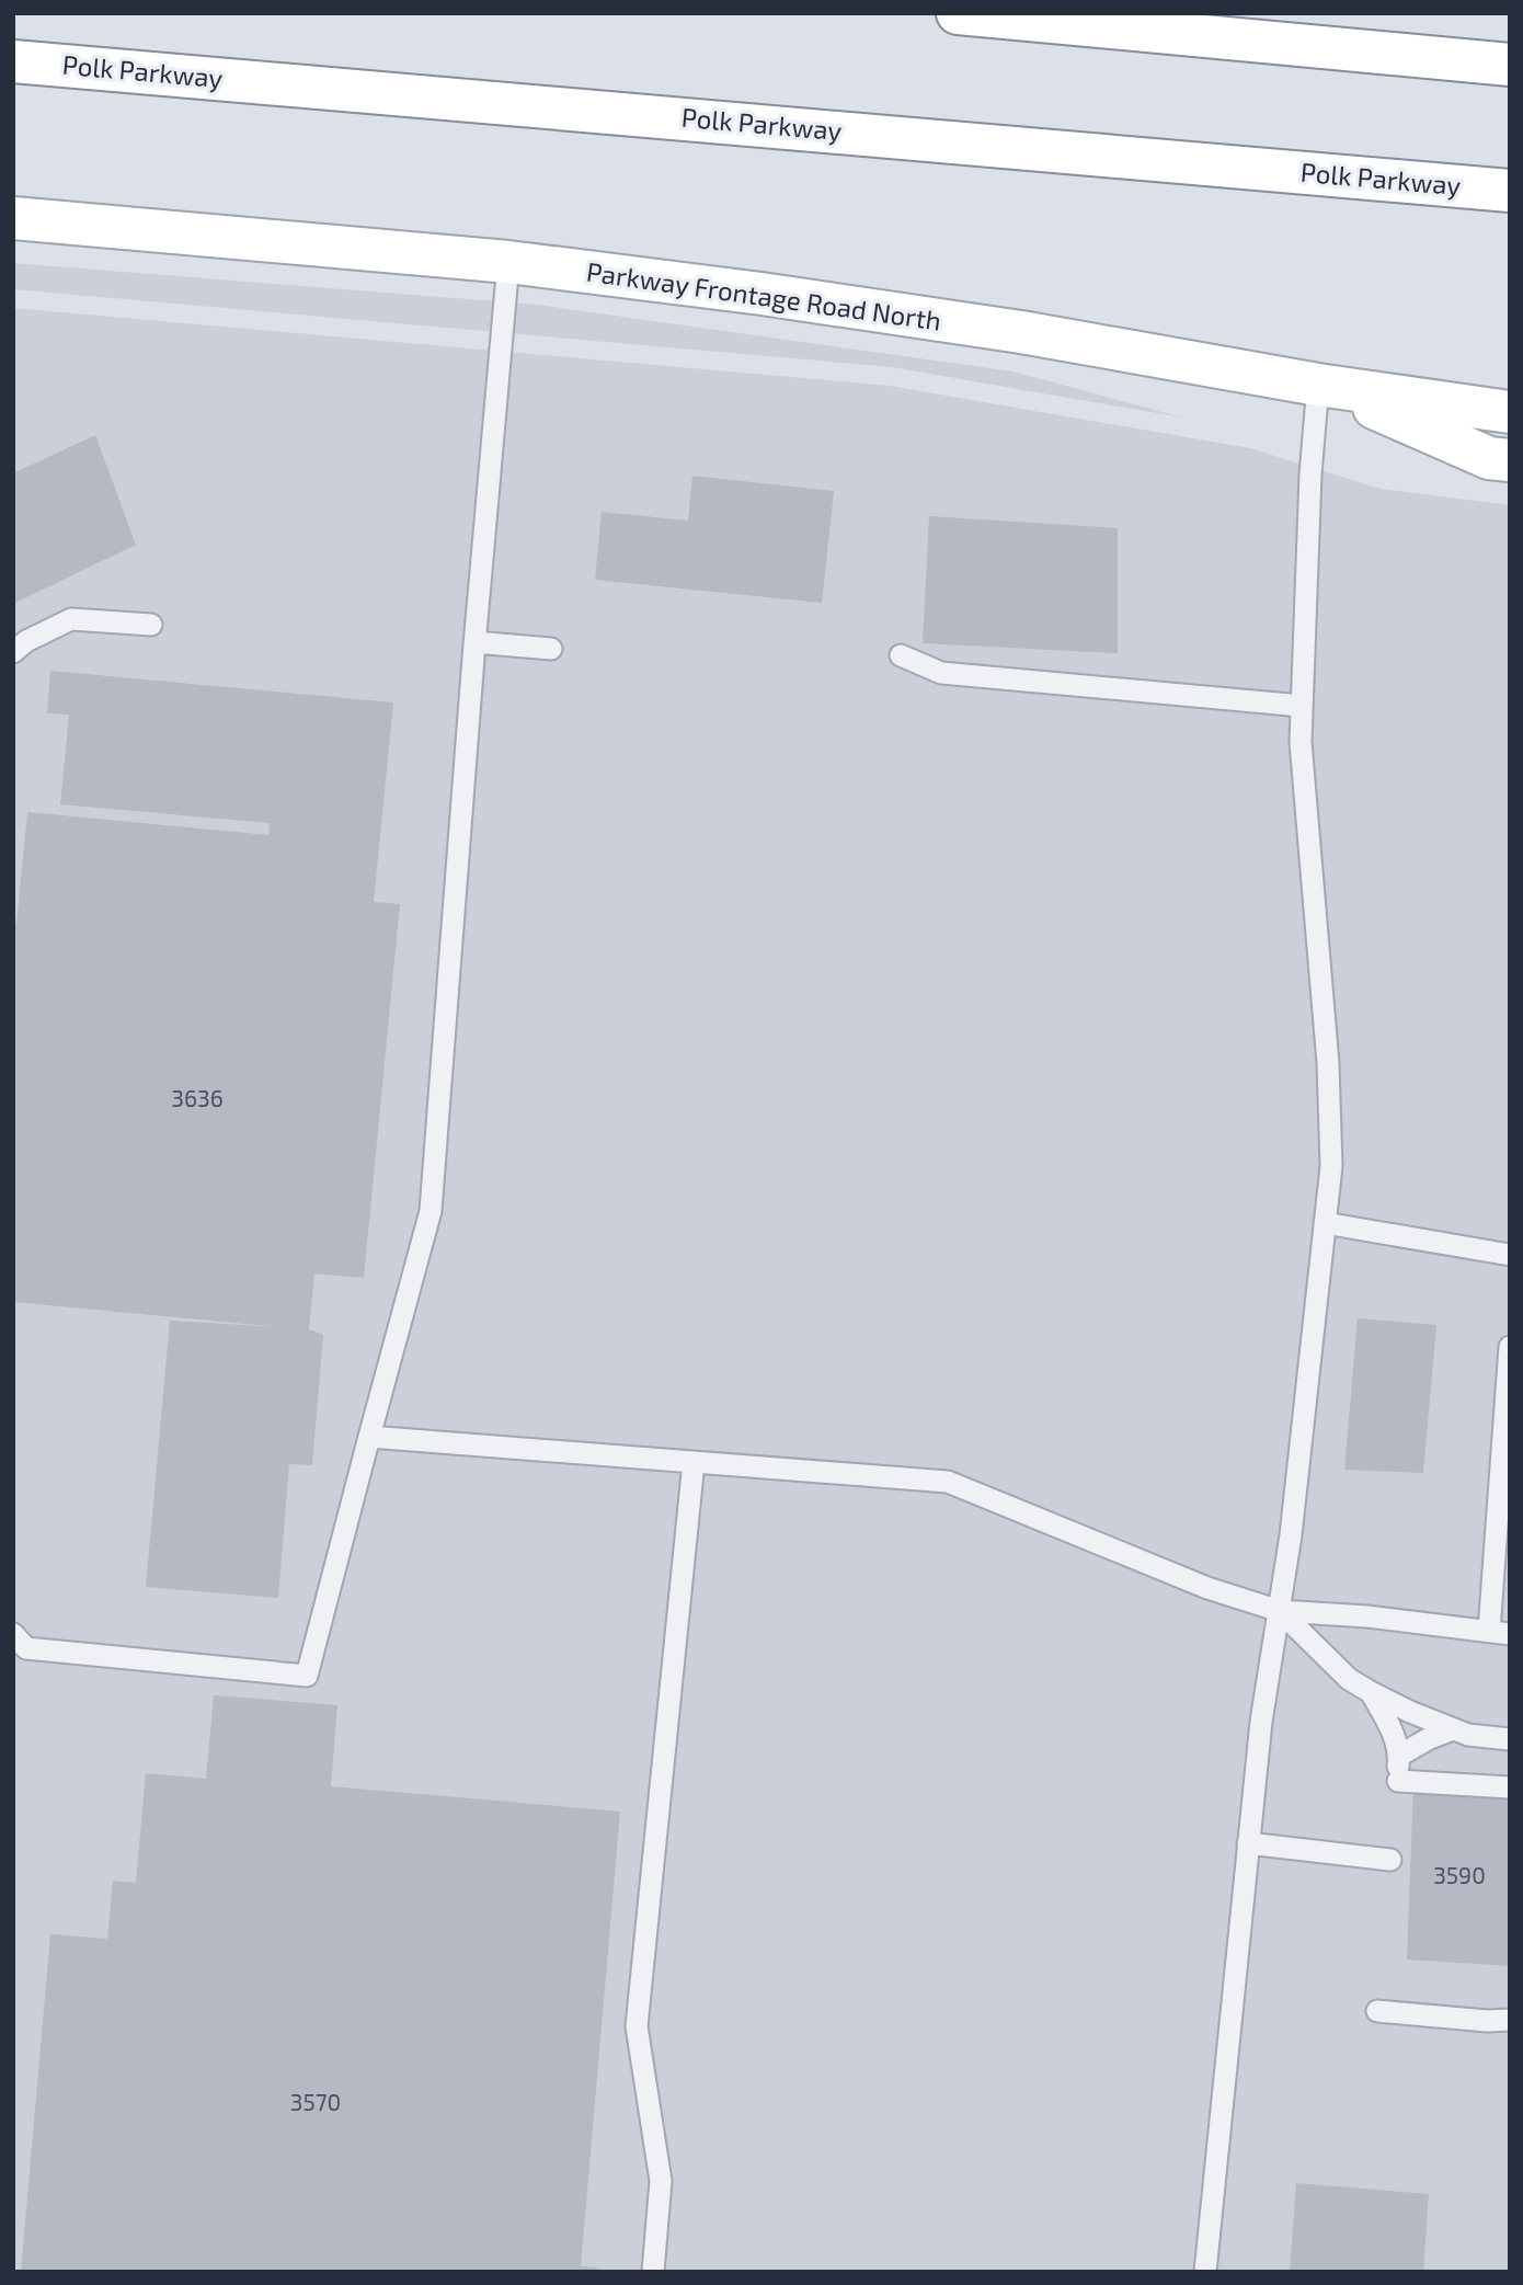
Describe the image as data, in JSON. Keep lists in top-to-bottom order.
{
  "streets": {
    "main road": ["Polk Parkway", "Parkway Frontage Road North"]
  },
  "house_numbers": ["3636", "3590", "3570"]
}
